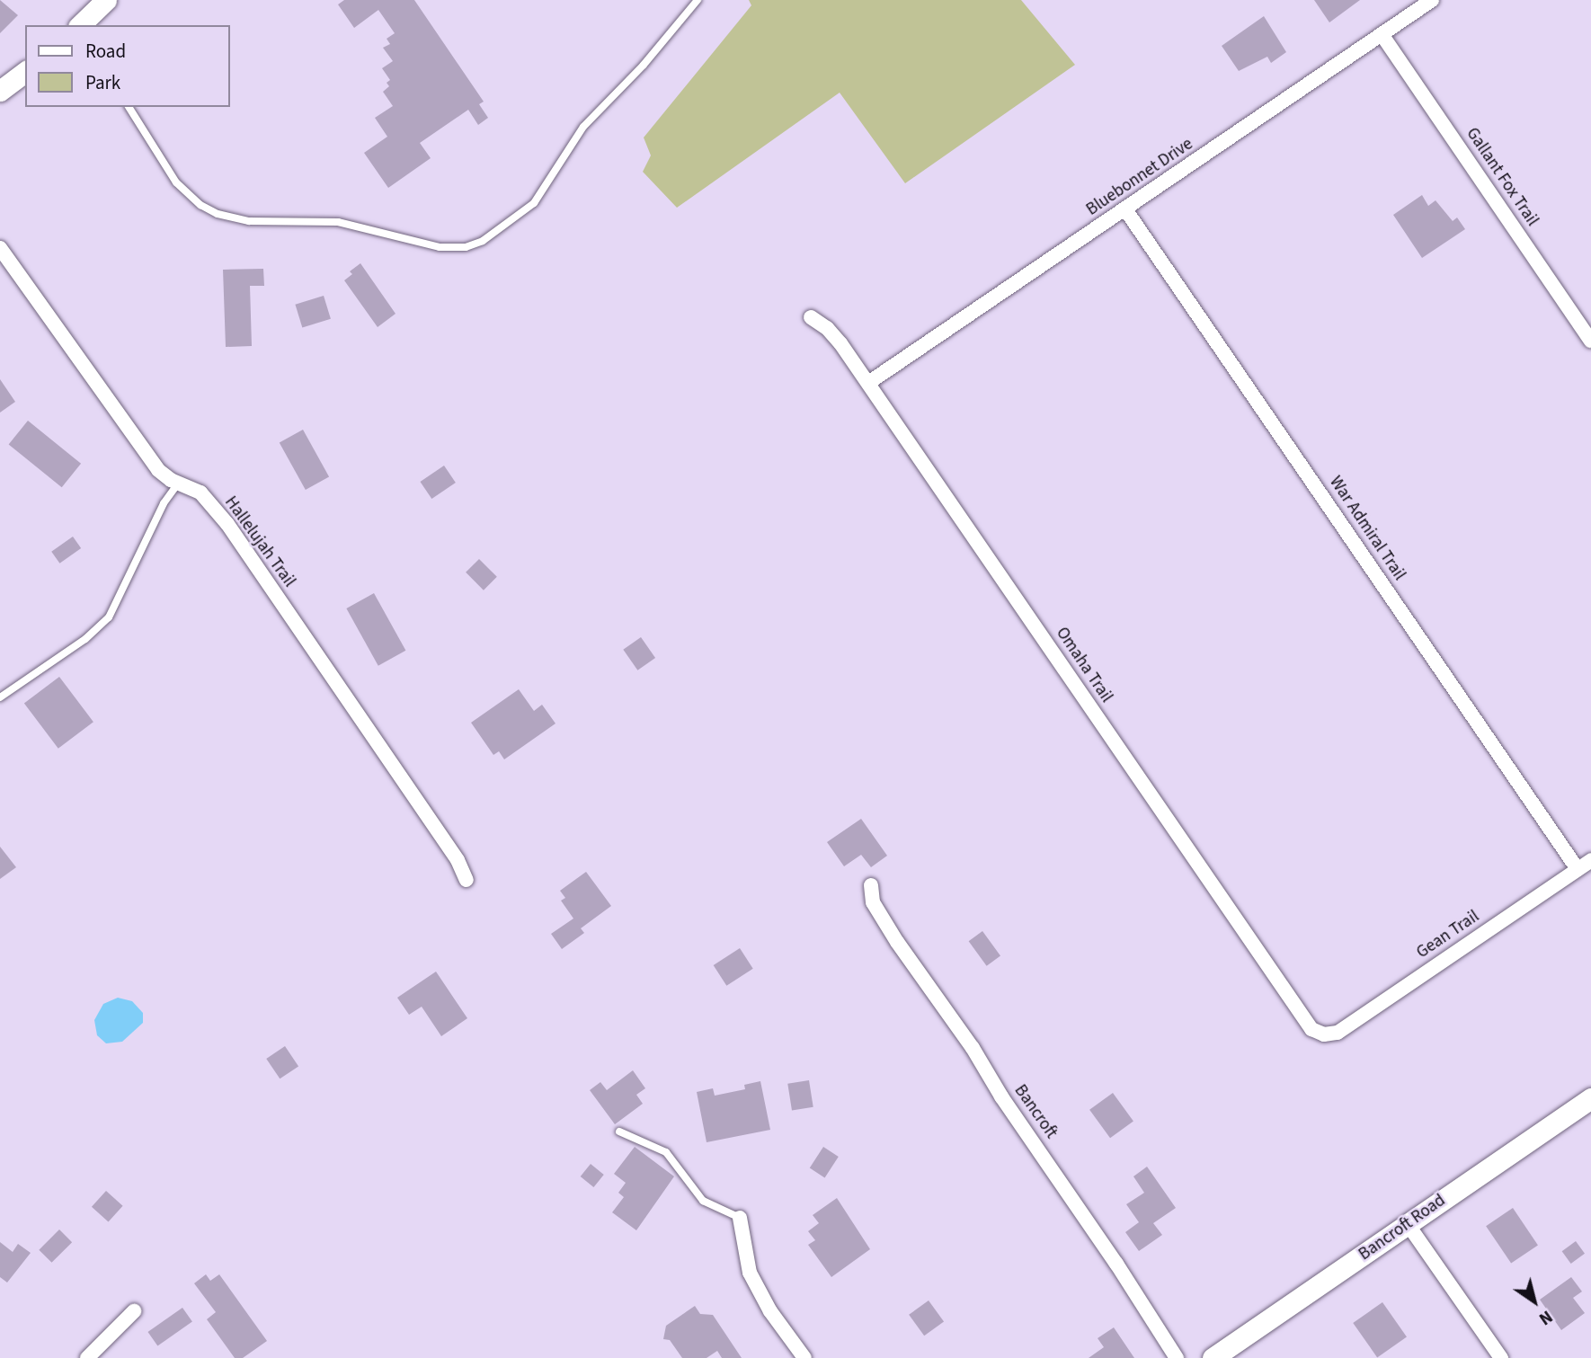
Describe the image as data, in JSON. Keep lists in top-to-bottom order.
{
  "streets": {
    "street": [
      "Bluebonnet Drive",
      "Gallant Fox Trail",
      "War Admiral Trail",
      "Hallelujah Trail",
      "Omaha Trail",
      "Gean Trail",
      "Bancroft",
      "Bancroft Road"
    ]
  },
  "crossings": [
    ["Bluebonnet Drive", "Gallant Fox Trail"],
    ["Bluebonnet Drive", "War Admiral Trail"],
    ["Bluebonnet Drive", "Omaha Trail"],
    ["War Admiral Trail", "Gean Trail"],
    ["Omaha Trail", "Gean Trail"]
  ],
  "legend": ["Road", "Park"],
  "north": "bottom right"
}
